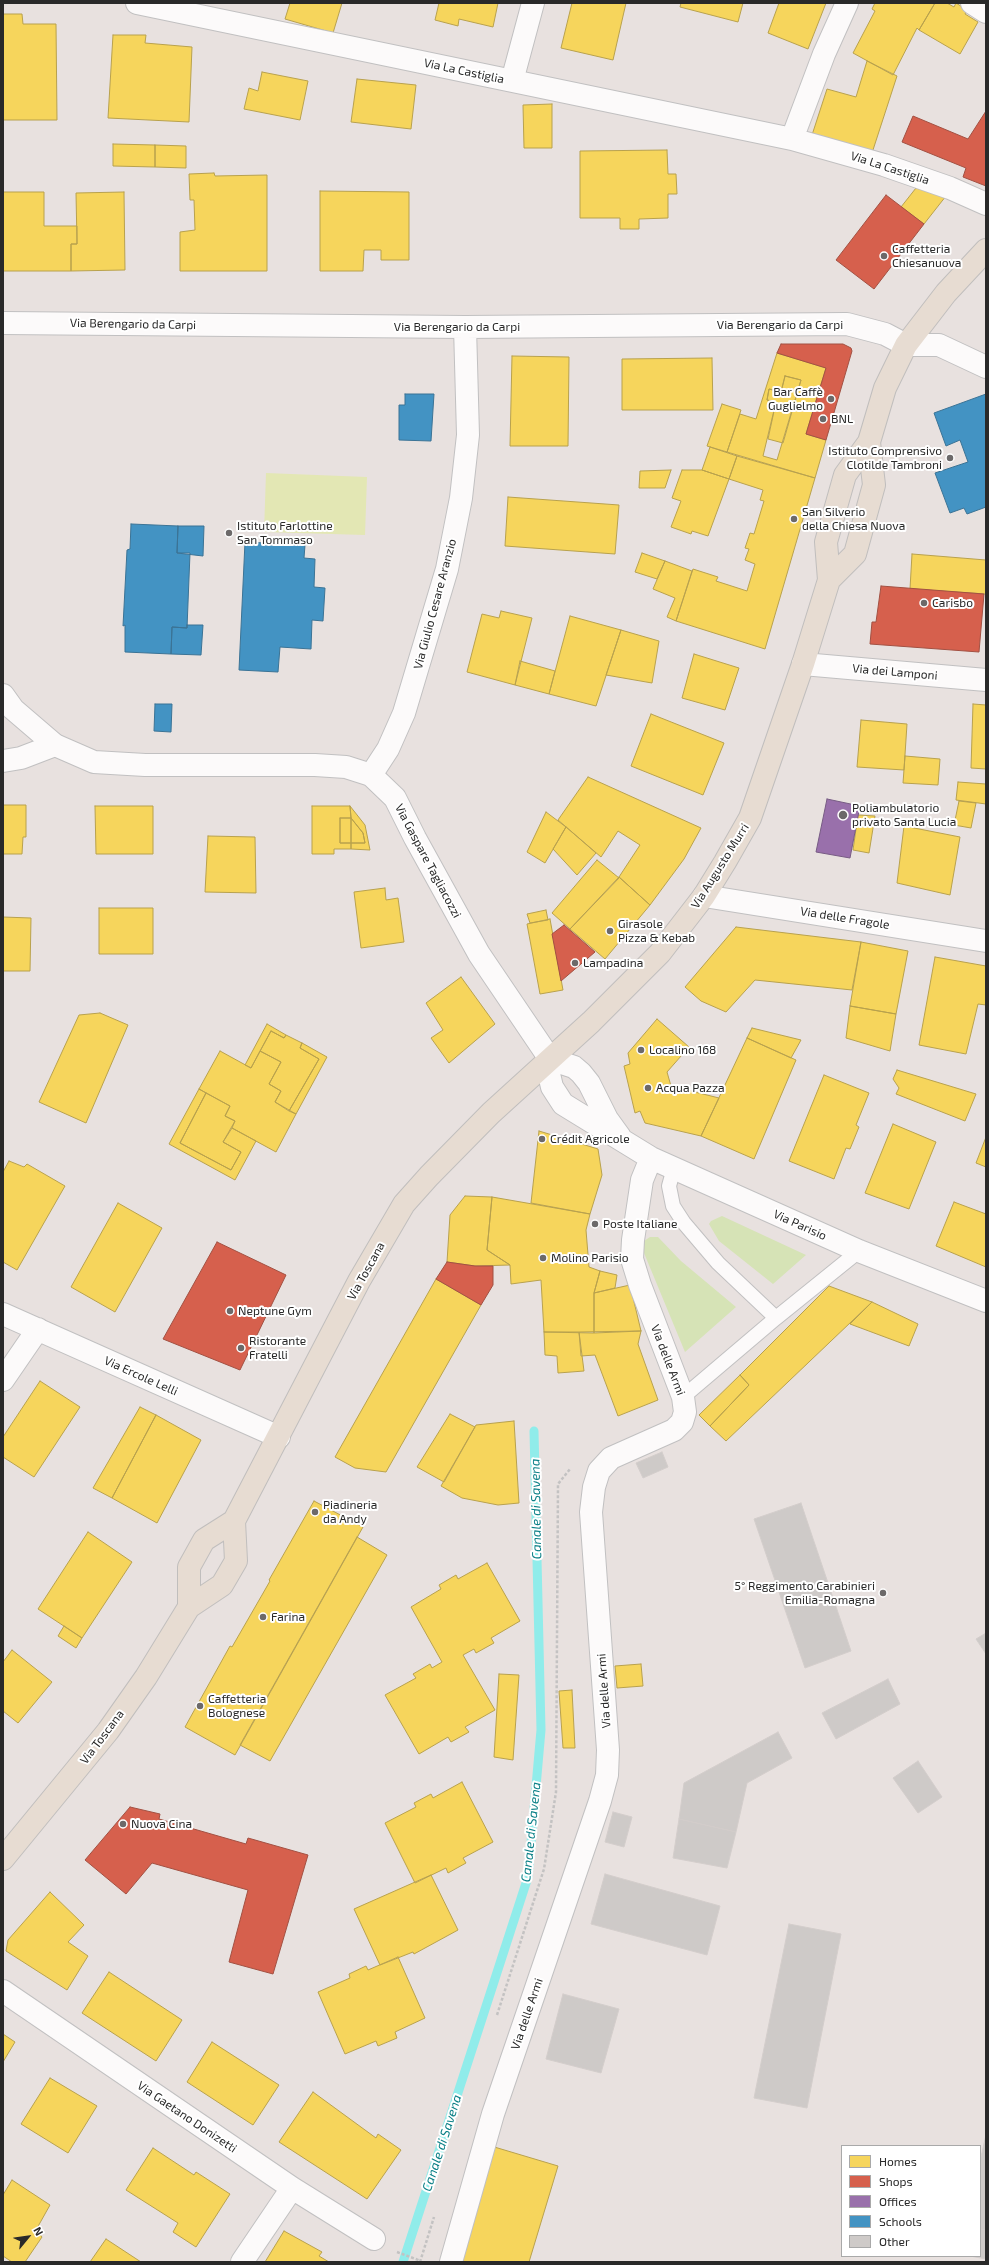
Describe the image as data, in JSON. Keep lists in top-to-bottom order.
{
  "streets": {
    "main road": ["Via Augusto Murri", "Via Toscana"],
    "street": [
      "Via La Castiglia",
      "Via Berengario da Carpi",
      "Via Giulio Cesare Aranzio",
      "Via dei Lamponi",
      "Via Gaspare Tagliacozzi",
      "Via delle Fragole",
      "Via Parisio",
      "Via delle Armi",
      "Via Ercole Lelli",
      "Via Gaetano Donizetti"
    ]
  },
  "crossings": [
    ["Via Berengario da Carpi", "Via Giulio Cesare Aranzio"],
    ["Via Berengario da Carpi", "Via Augusto Murri"],
    ["Via Giulio Cesare Aranzio", "Via Gaspare Tagliacozzi"],
    ["Via dei Lamponi", "Via Augusto Murri"],
    ["Via Gaspare Tagliacozzi", "Via Augusto Murri"],
    ["Via Gaspare Tagliacozzi", "Via Parisio"],
    ["Via Gaspare Tagliacozzi", "Via Toscana"],
    ["Via Augusto Murri", "Via delle Fragole"],
    ["Via Augusto Murri", "Via Parisio"],
    ["Via Augusto Murri", "Via Toscana"],
    ["Via Parisio", "Via Toscana"],
    ["Via Parisio", "Via delle Armi"],
    ["Via Toscana", "Via Ercole Lelli"]
  ],
  "water": ["Canale di Savena"],
  "places": [
    "Caffetteria Chiesanuova",
    "Bar Caffè Guglielmo",
    "BNL",
    "Istituto Comprensivo Clotilde Tambroni",
    "San Silverio della Chiesa Nuova",
    "Istituto Farlottine San Tommaso",
    "Carisbo",
    "Poliambulatorio privato Santa Lucia",
    "Girasole Pizza & Kebab",
    "Lampadina",
    "Localino 168",
    "Acqua Pazza",
    "Crédit Agricole",
    "Poste Italiane",
    "Molino Parisio",
    "Neptune Gym",
    "Ristorante Fratelli",
    "Piadineria da Andy",
    "5° Reggimento Carabinieri Emilia-Romagna",
    "Farina",
    "Caffetteria Bolognese",
    "Nuova Cina"
  ],
  "legend": [
    "Homes",
    "Shops",
    "Offices",
    "Schools",
    "Other"
  ],
  "north": "top right"
}
